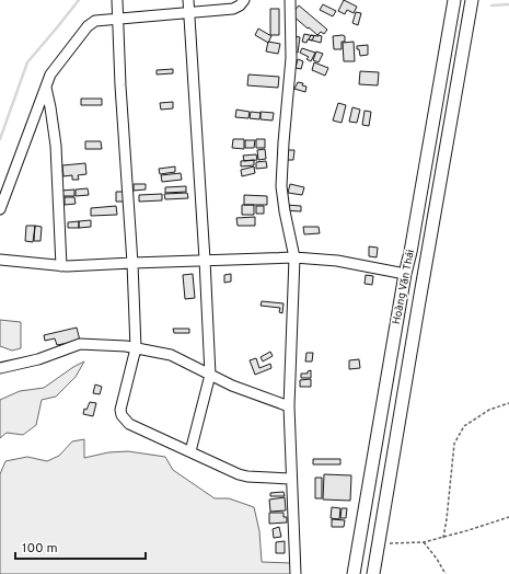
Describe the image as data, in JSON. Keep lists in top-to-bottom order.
{
  "streets": {
    "main road": ["Hoàng Văn Thái"]
  },
  "scale_bar": "100 m"
}
